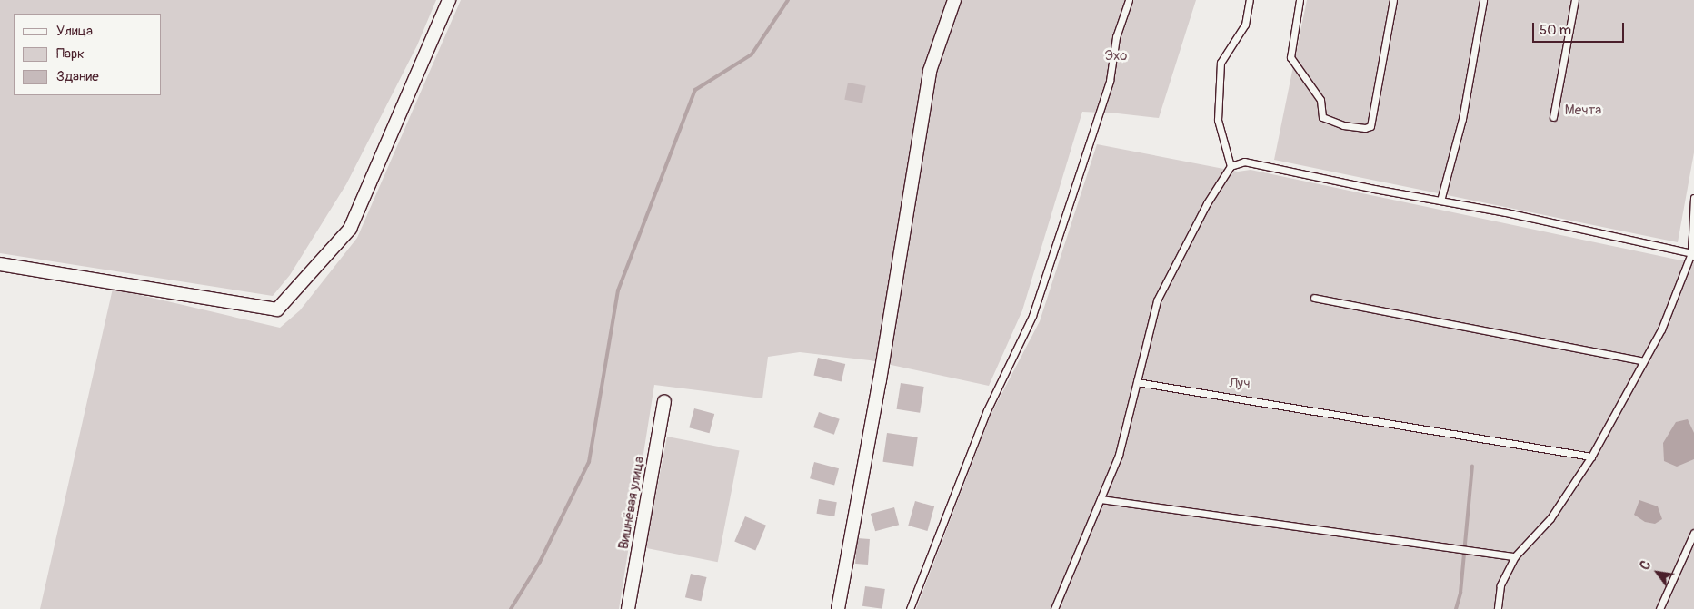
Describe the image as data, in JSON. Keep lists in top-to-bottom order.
{
  "streets": {
    "street": ["Вишнёвая улица"]
  },
  "parks": ["Эхо", "Мечта", "Луч"],
  "legend": ["Улица", "Парк", "Здание"],
  "scale_bar": "50 m",
  "north": "top left"
}
